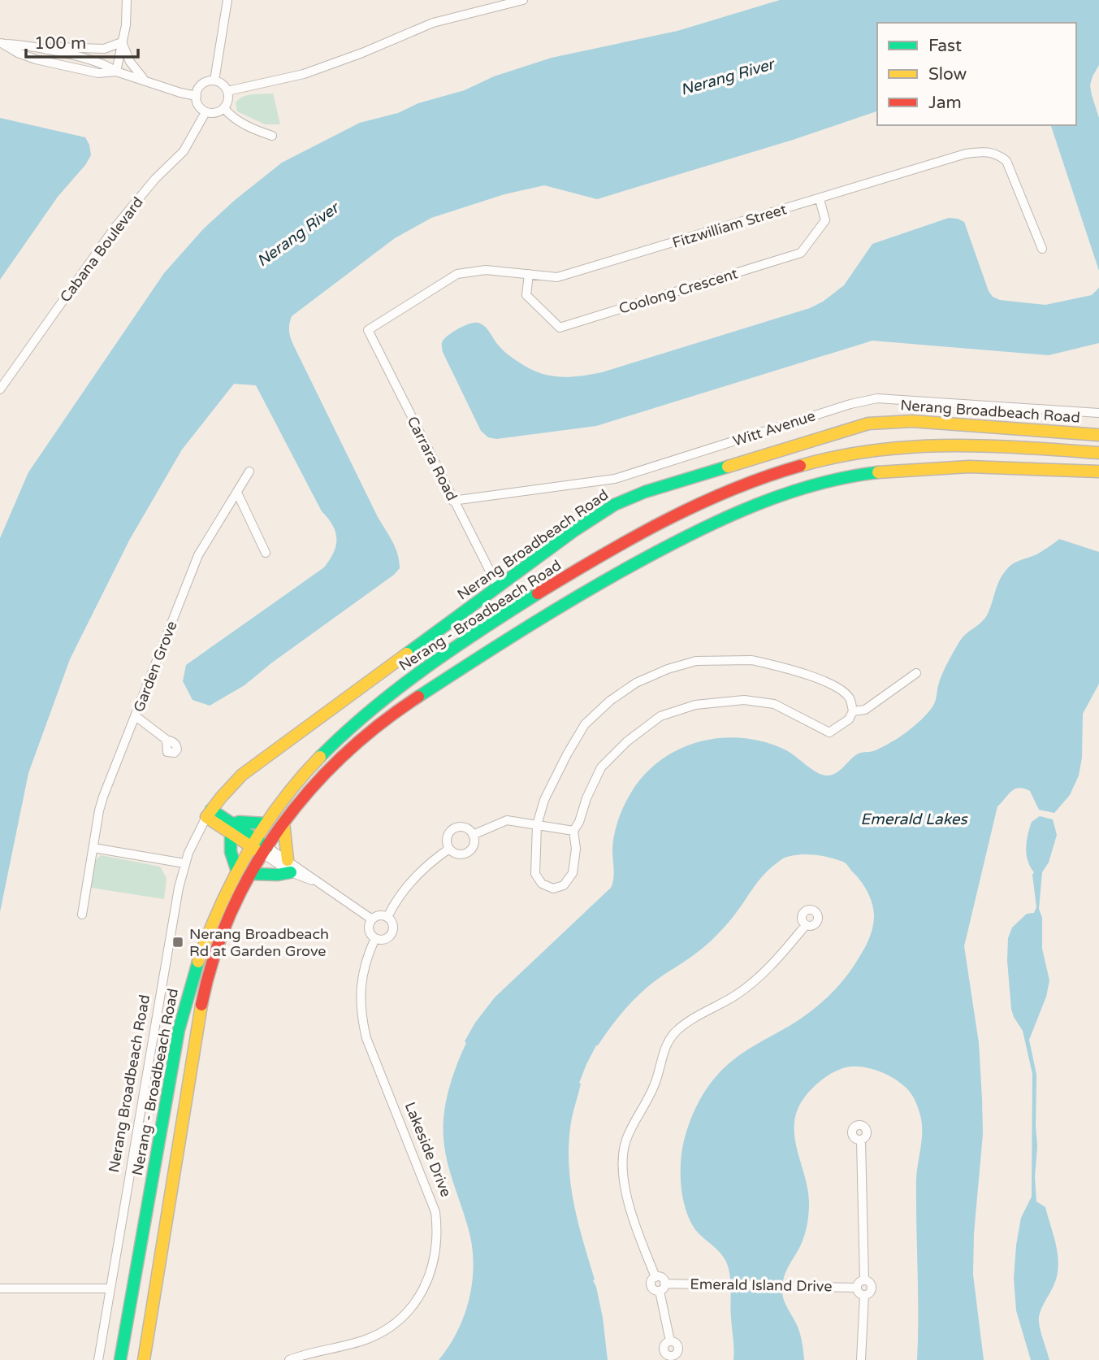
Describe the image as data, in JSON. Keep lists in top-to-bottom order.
{
  "streets": {
    "main road": ["Nerang Broadbeach Road", "Nerang - Broadbeach Road"],
    "street": [
      "Fitzwilliam Street",
      "Cabana Boulevard",
      "Coolong Crescent",
      "Witt Avenue",
      "Carrara Road",
      "Garden Grove",
      "Lakeside Drive",
      "Emerald Island Drive"
    ]
  },
  "crossings": [
    ["Fitzwilliam Street", "Coolong Crescent"],
    ["Fitzwilliam Street", "Carrara Road"],
    ["Nerang Broadbeach Road", "Carrara Road"],
    ["Witt Avenue", "Carrara Road"]
  ],
  "water": ["Nerang River", "Emerald Lakes"],
  "places": {
    "transit": ["Nerang Broadbeach Rd at Garden Grove"]
  },
  "legend": ["Fast", "Slow", "Jam"],
  "scale_bar": "100 m"
}
